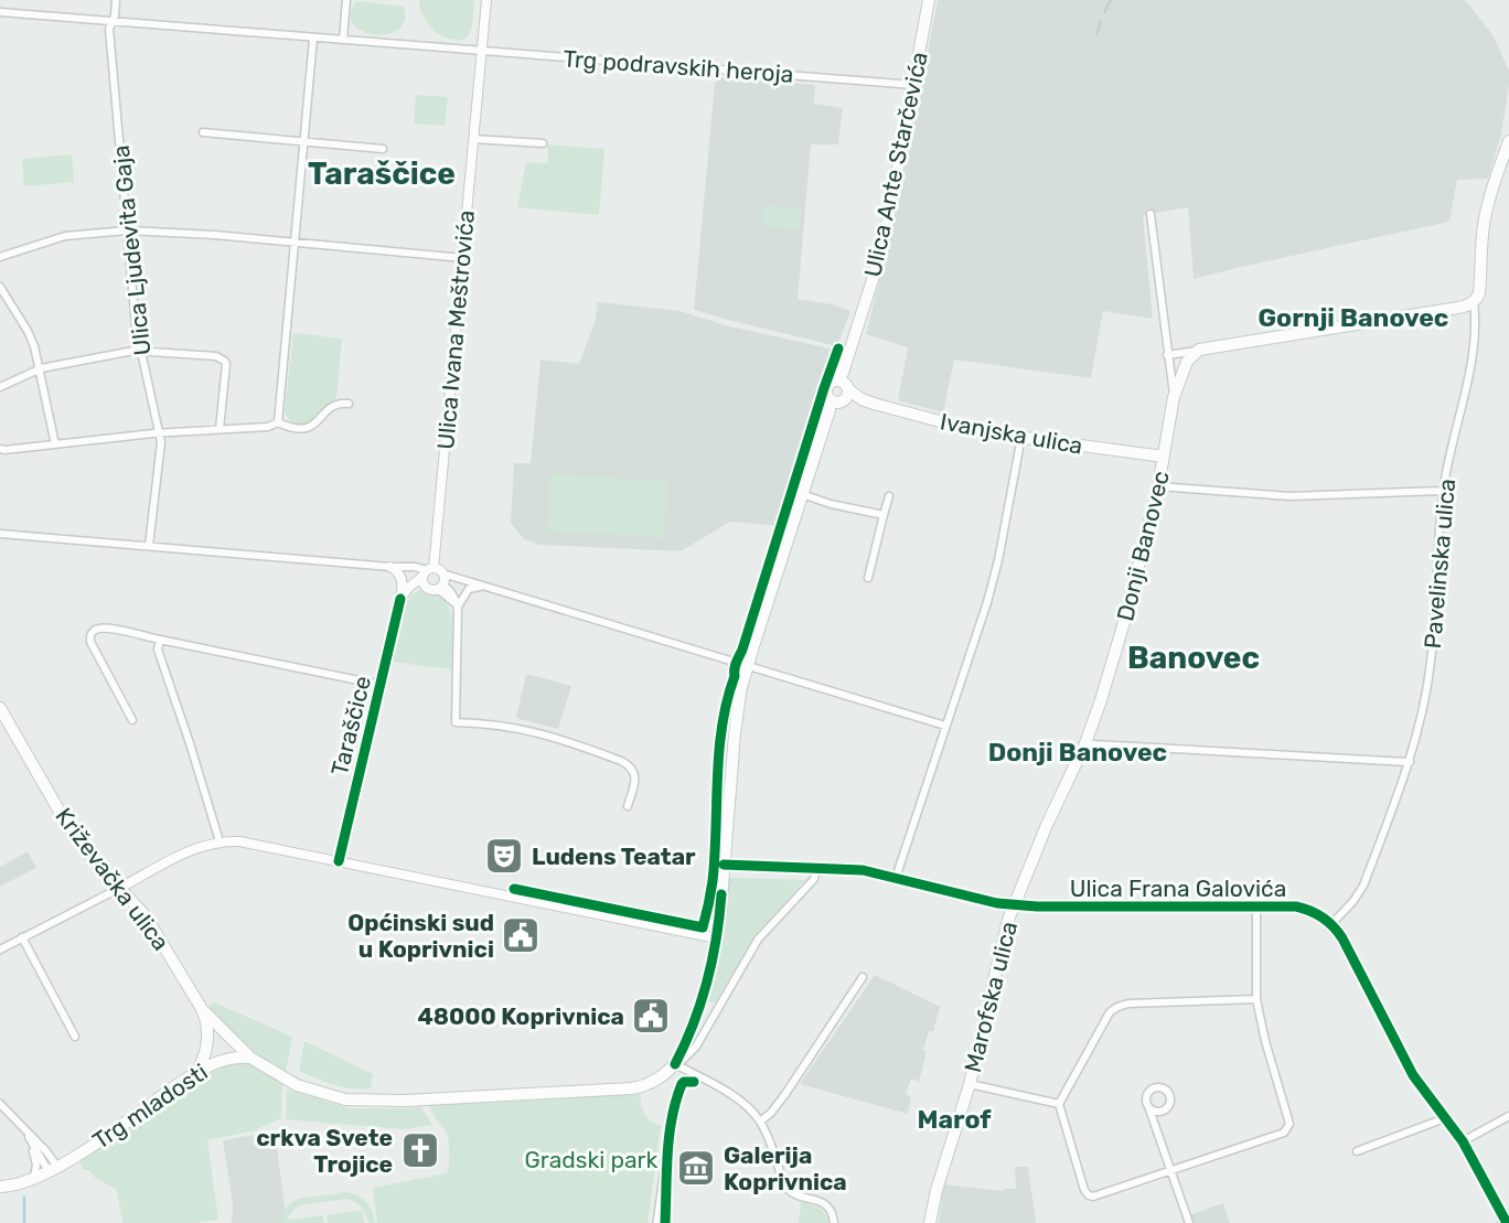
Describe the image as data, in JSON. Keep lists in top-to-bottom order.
{
  "streets": {
    "main road": [
      "Ulica Ante Starčevića",
      "Ivanjska ulica",
      "Donji Banovec",
      "Pavelinska ulica",
      "Križevačka ulica",
      "Marofska ulica",
      "Trg mladosti"
    ],
    "street": [
      "Trg podravskih heroja",
      "Ulica Ljudevita Gaja",
      "Ulica Ivana Meštrovića",
      "Taraščice",
      "Ulica Frana Galovića"
    ]
  },
  "crossings": [
    ["Trg podravskih heroja", "Ulica Ante Starčevića"],
    ["Trg podravskih heroja", "Ulica Ljudevita Gaja"],
    ["Trg podravskih heroja", "Ulica Ivana Meštrovića"],
    ["Ulica Ante Starčevića", "Ivanjska ulica"],
    ["Ulica Ante Starčevića", "Ulica Frana Galovića"],
    ["Ivanjska ulica", "Donji Banovec"],
    ["Donji Banovec", "Ulica Frana Galovića"],
    ["Donji Banovec", "Marofska ulica"],
    ["Pavelinska ulica", "Ulica Frana Galovića"],
    ["Križevačka ulica", "Trg mladosti"],
    ["Ulica Frana Galovića", "Marofska ulica"]
  ],
  "districts": [
    "Taraščice",
    "Gornji Banovec",
    "Banovec",
    "Donji Banovec",
    "Marof"
  ],
  "parks": ["Gradski park"],
  "places": {
    "theatre": ["Ludens Teatar"],
    "public building": ["Općinski sud u Koprivnici", "48000 Koprivnica"],
    "church": ["crkva Svete Trojice"],
    "museum": ["Galerija Koprivnica"]
  }
}
